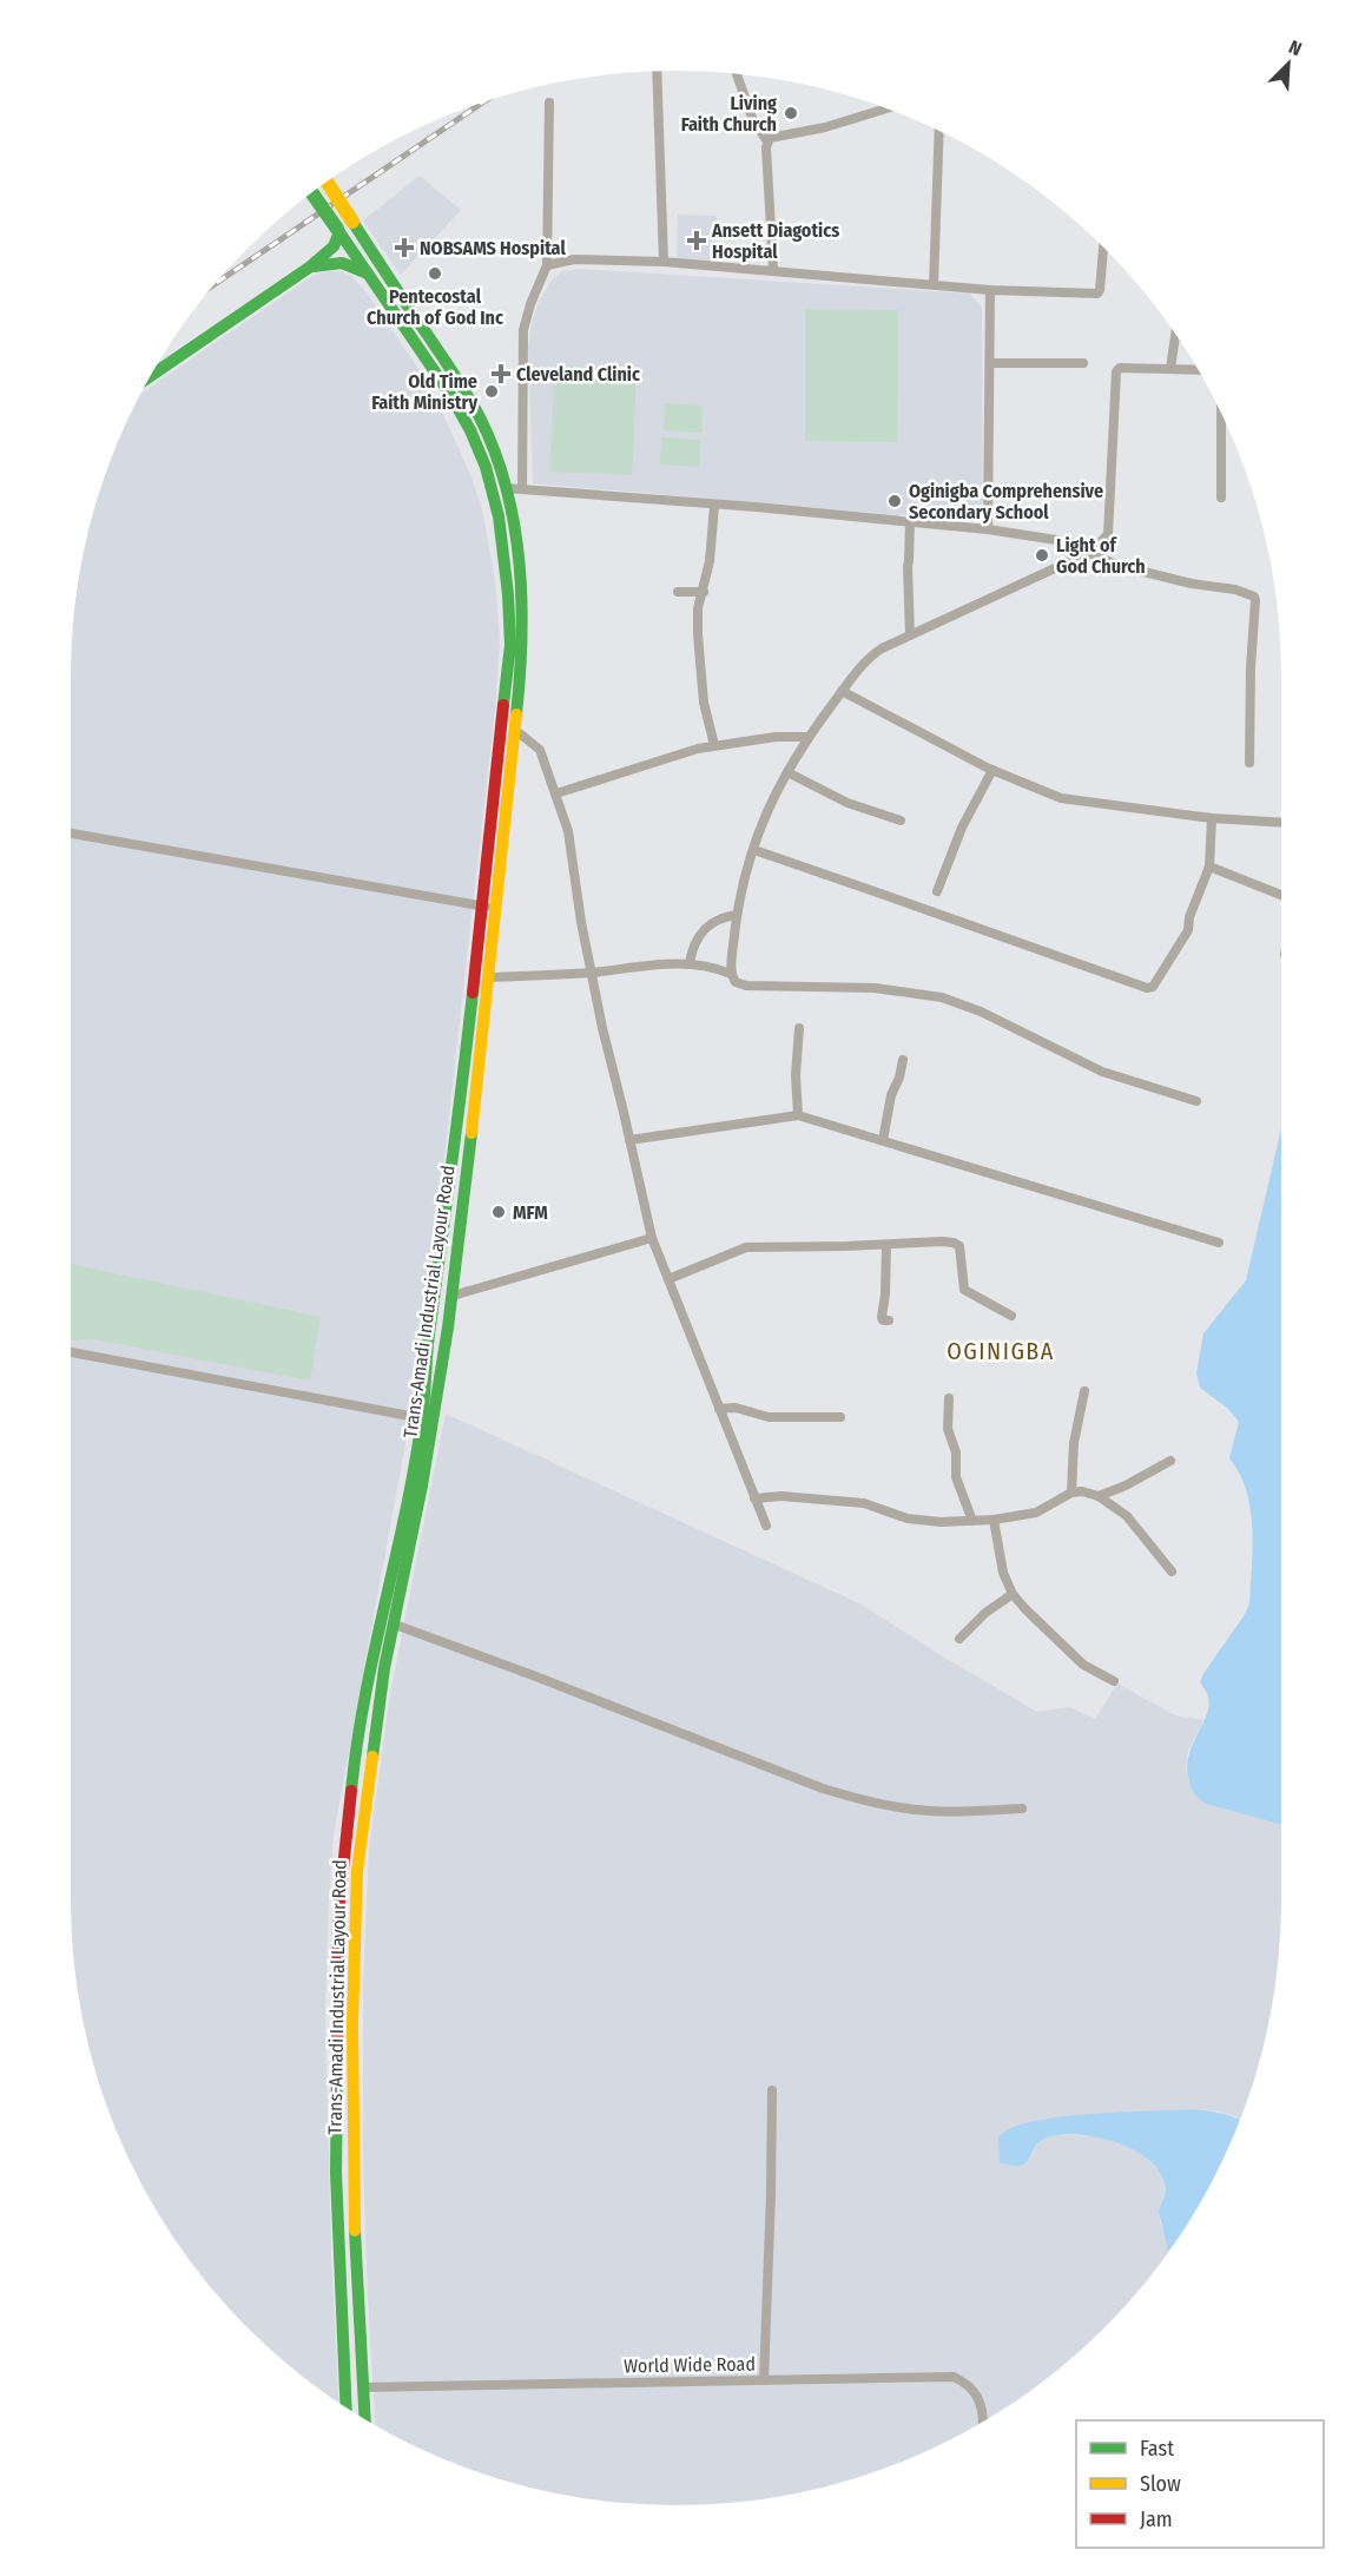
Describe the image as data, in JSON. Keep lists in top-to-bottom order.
{
  "streets": {
    "main road": ["Trans-Amadi Industrial Layour Road"],
    "street": ["World Wide Road"]
  },
  "crossings": [
    ["Trans-Amadi Industrial Layour Road", "World Wide Road"]
  ],
  "districts": ["OGINIGBA"],
  "places": {
    "other": [
      "Living Faith Church",
      "Pentecostal Church of God Inc",
      "Old Time Faith Ministry",
      "Oginigba Comprehensive Secondary School",
      "Light of God Church",
      "MFM"
    ],
    "health": ["Ansett Diagotics Hospital", "NOBSAMS Hospital", "Cleveland Clinic"]
  },
  "legend": ["Fast", "Slow", "Jam"],
  "north": "top right"
}
